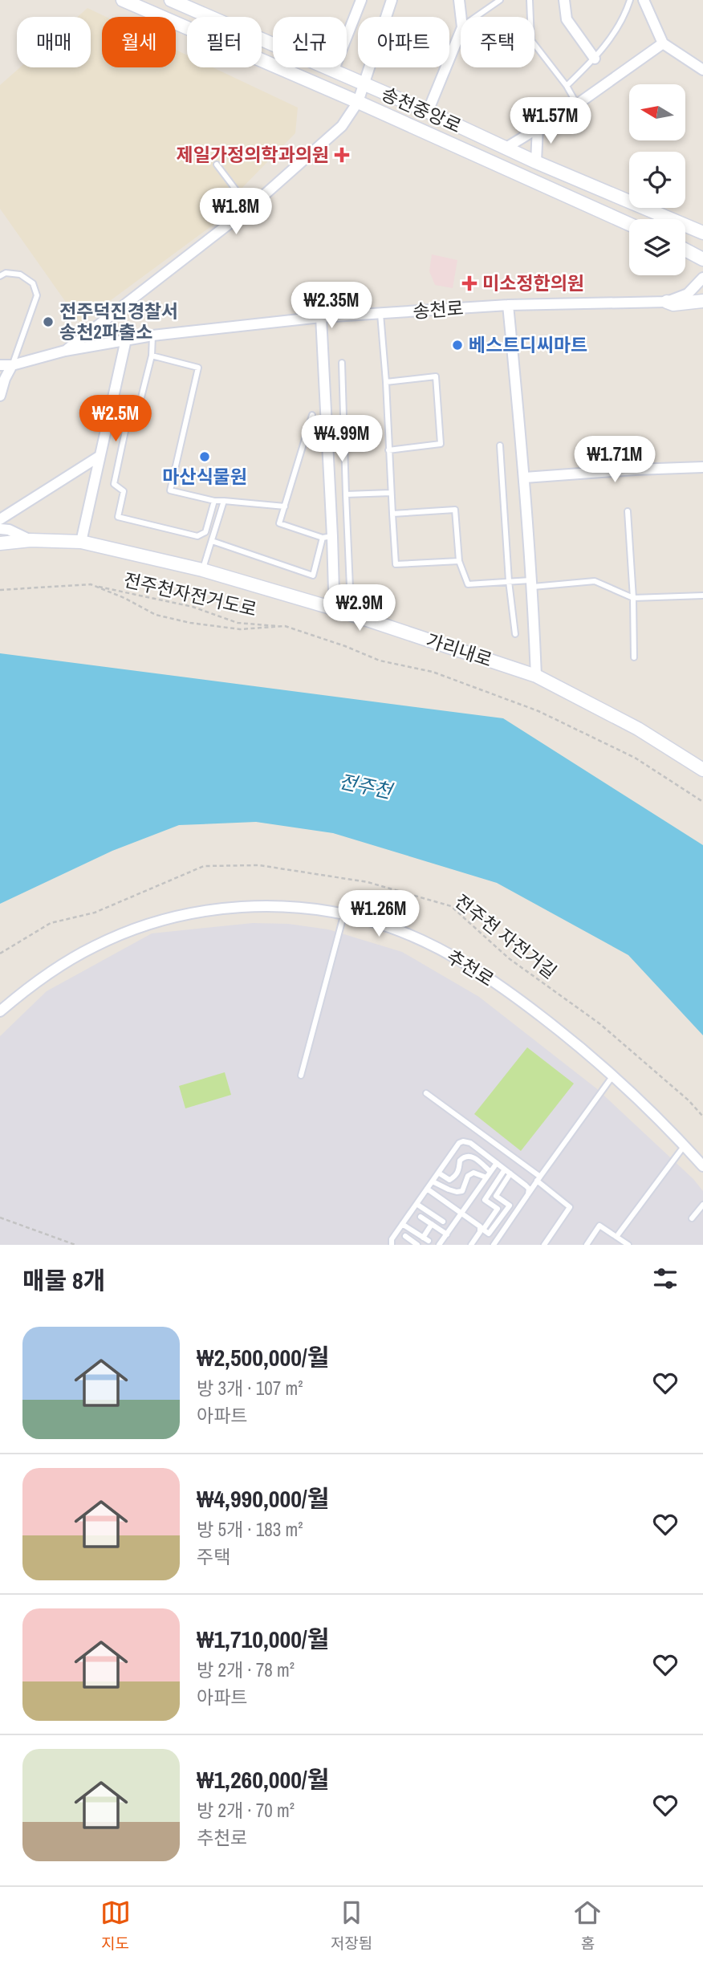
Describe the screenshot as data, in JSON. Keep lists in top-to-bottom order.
{
  "streets": {
    "street": [
      "송천중앙로",
      "송천로",
      "가리내로",
      "추천로"
    ],
    "path": ["전주천자전거도로", "전주천 자전거길"]
  },
  "water": ["전주천"],
  "places": {
    "health": ["제일가정의학과의원", "미소정한의원"],
    "other": ["전주덕진경찰서 송천2파출소", "베스트디씨마트", "마산식물원"]
  },
  "north": "left",
  "page": {
    "chip": [
      "매매",
      "월세",
      "필터",
      "신규",
      "아파트",
      "주택"
    ],
    "price": [
      "₩1.57M",
      "₩1.8M",
      "₩2.35M",
      "₩2.5M",
      "₩4.99M",
      "₩1.71M",
      "₩2.9M",
      "₩1.26M"
    ],
    "heading": "매물 8개",
    "list": [
      {
        "name": "₩2,500,000/월",
        "note": "방 3개 · 107 m² · 아파트"
      },
      {
        "name": "₩4,990,000/월",
        "note": "방 5개 · 183 m² · 주택"
      },
      {
        "name": "₩1,710,000/월",
        "note": "방 2개 · 78 m² · 아파트"
      },
      {
        "name": "₩1,260,000/월",
        "note": "방 2개 · 70 m² · 추천로"
      }
    ],
    "tabs": ["지도", "저장됨", "홈"]
  }
}
